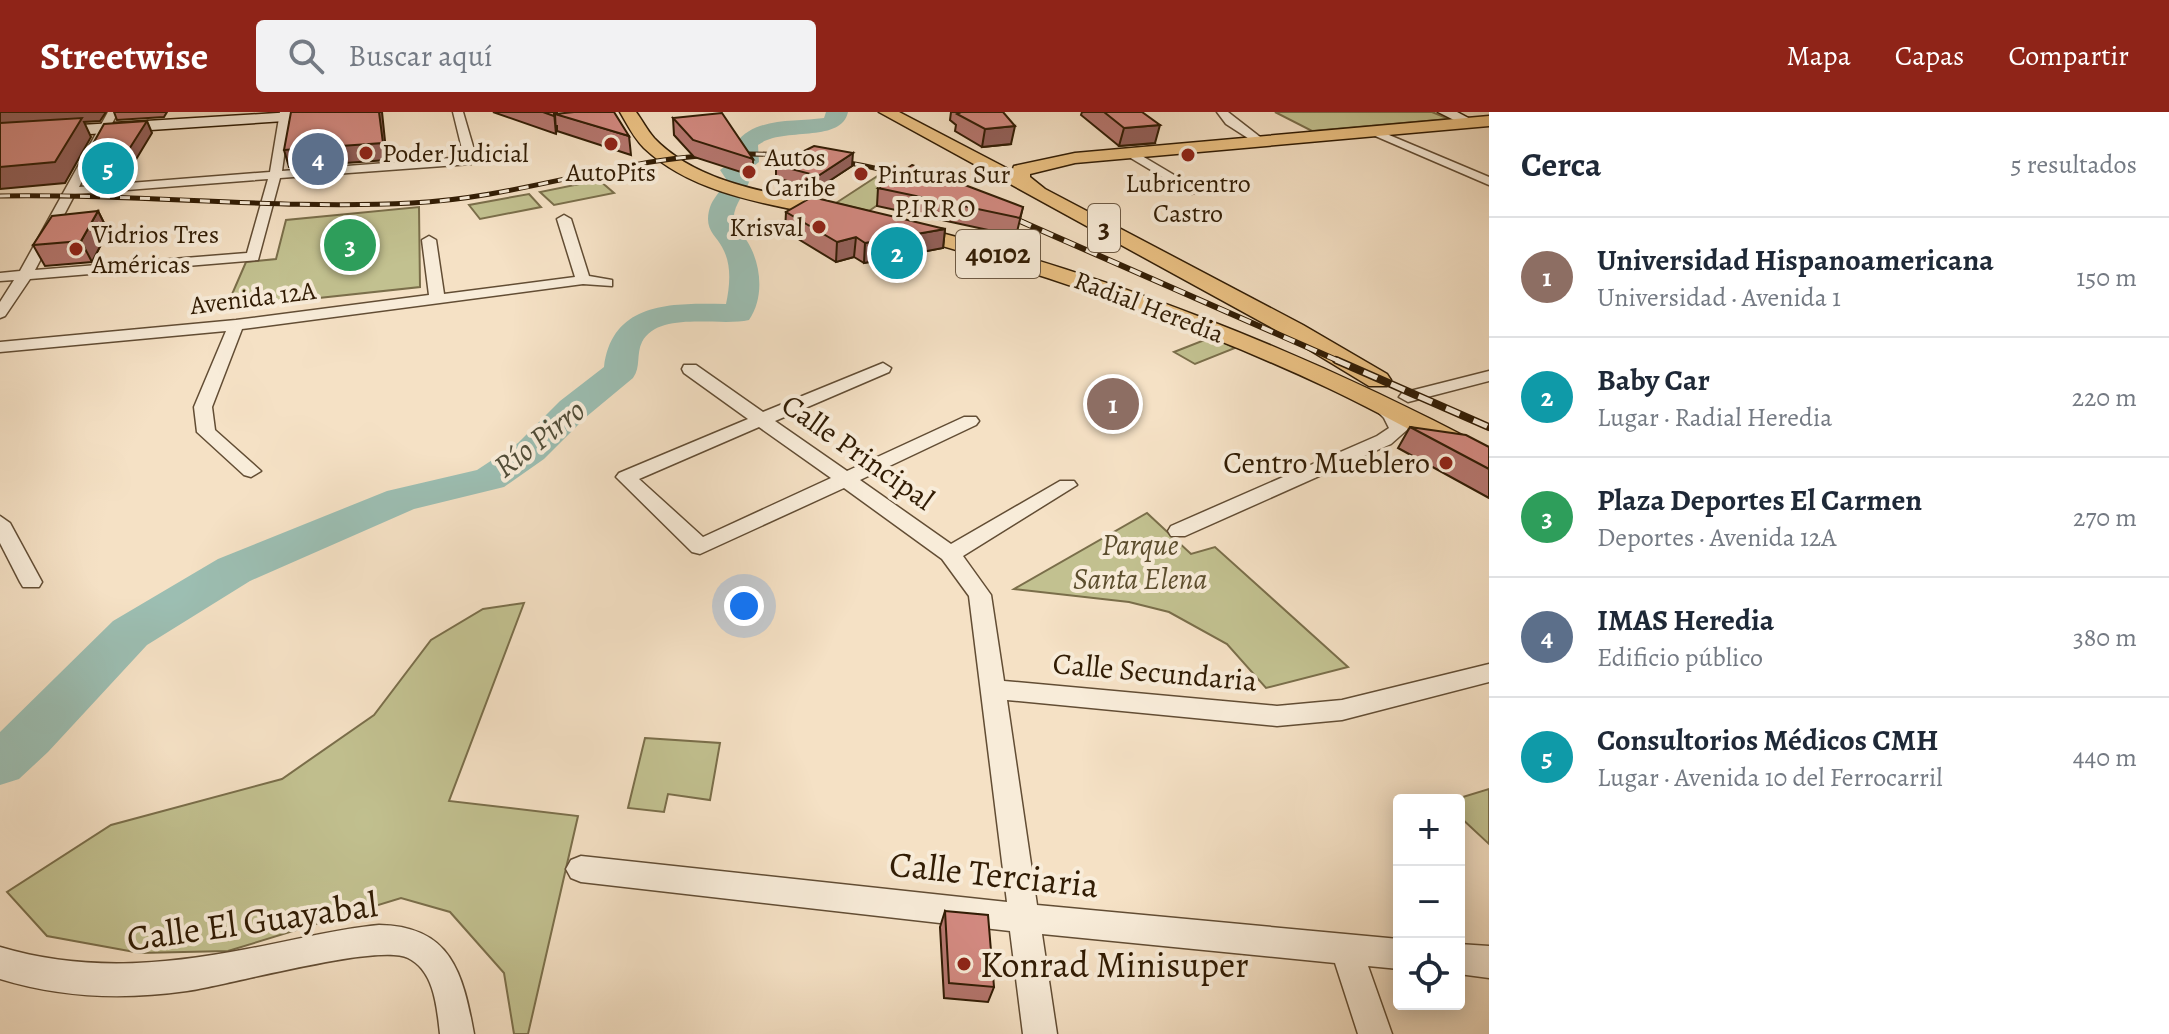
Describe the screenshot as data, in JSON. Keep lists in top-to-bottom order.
{
  "streets": {
    "main road": ["3", "40102", "Radial Heredia"],
    "street": [
      "Avenida 12A",
      "Calle Principal",
      "Calle Secundaria",
      "Calle Terciaria",
      "Calle El Guayabal"
    ]
  },
  "crossings": [
    ["Calle Principal", "Calle Secundaria"]
  ],
  "districts": ["PIRRO"],
  "water": ["Río Pirro"],
  "parks": ["Parque Santa Elena"],
  "places": [
    "AutoPits",
    "Poder Judicial",
    "Lubricentro Castro",
    "Autos Caribe",
    "Pinturas Sur",
    "Krisval",
    "Vidrios Tres Américas",
    "Centro Mueblero",
    "Konrad Minisuper"
  ],
  "page": {
    "header": "Streetwise",
    "search": "Buscar aquí",
    "nav": ["Mapa", "Capas", "Compartir"],
    "heading": ["Cerca", "5 resultados"],
    "pins": [
      "4",
      "5",
      "3",
      "2",
      "1"
    ],
    "list": [
      {
        "mark": "1",
        "name": "Universidad Hispanoamericana",
        "note": "Universidad · Avenida 1",
        "value": "150 m"
      },
      {
        "mark": "2",
        "name": "Baby Car",
        "note": "Lugar · Radial Heredia",
        "value": "220 m"
      },
      {
        "mark": "3",
        "name": "Plaza Deportes El Carmen",
        "note": "Deportes · Avenida 12A",
        "value": "270 m"
      },
      {
        "mark": "4",
        "name": "IMAS Heredia",
        "note": "Edificio público",
        "value": "380 m"
      },
      {
        "mark": "5",
        "name": "Consultorios Médicos CMH",
        "note": "Lugar · Avenida 10 del Ferrocarril",
        "value": "440 m"
      }
    ],
    "map_buttons": ["+", "−"]
  }
}
